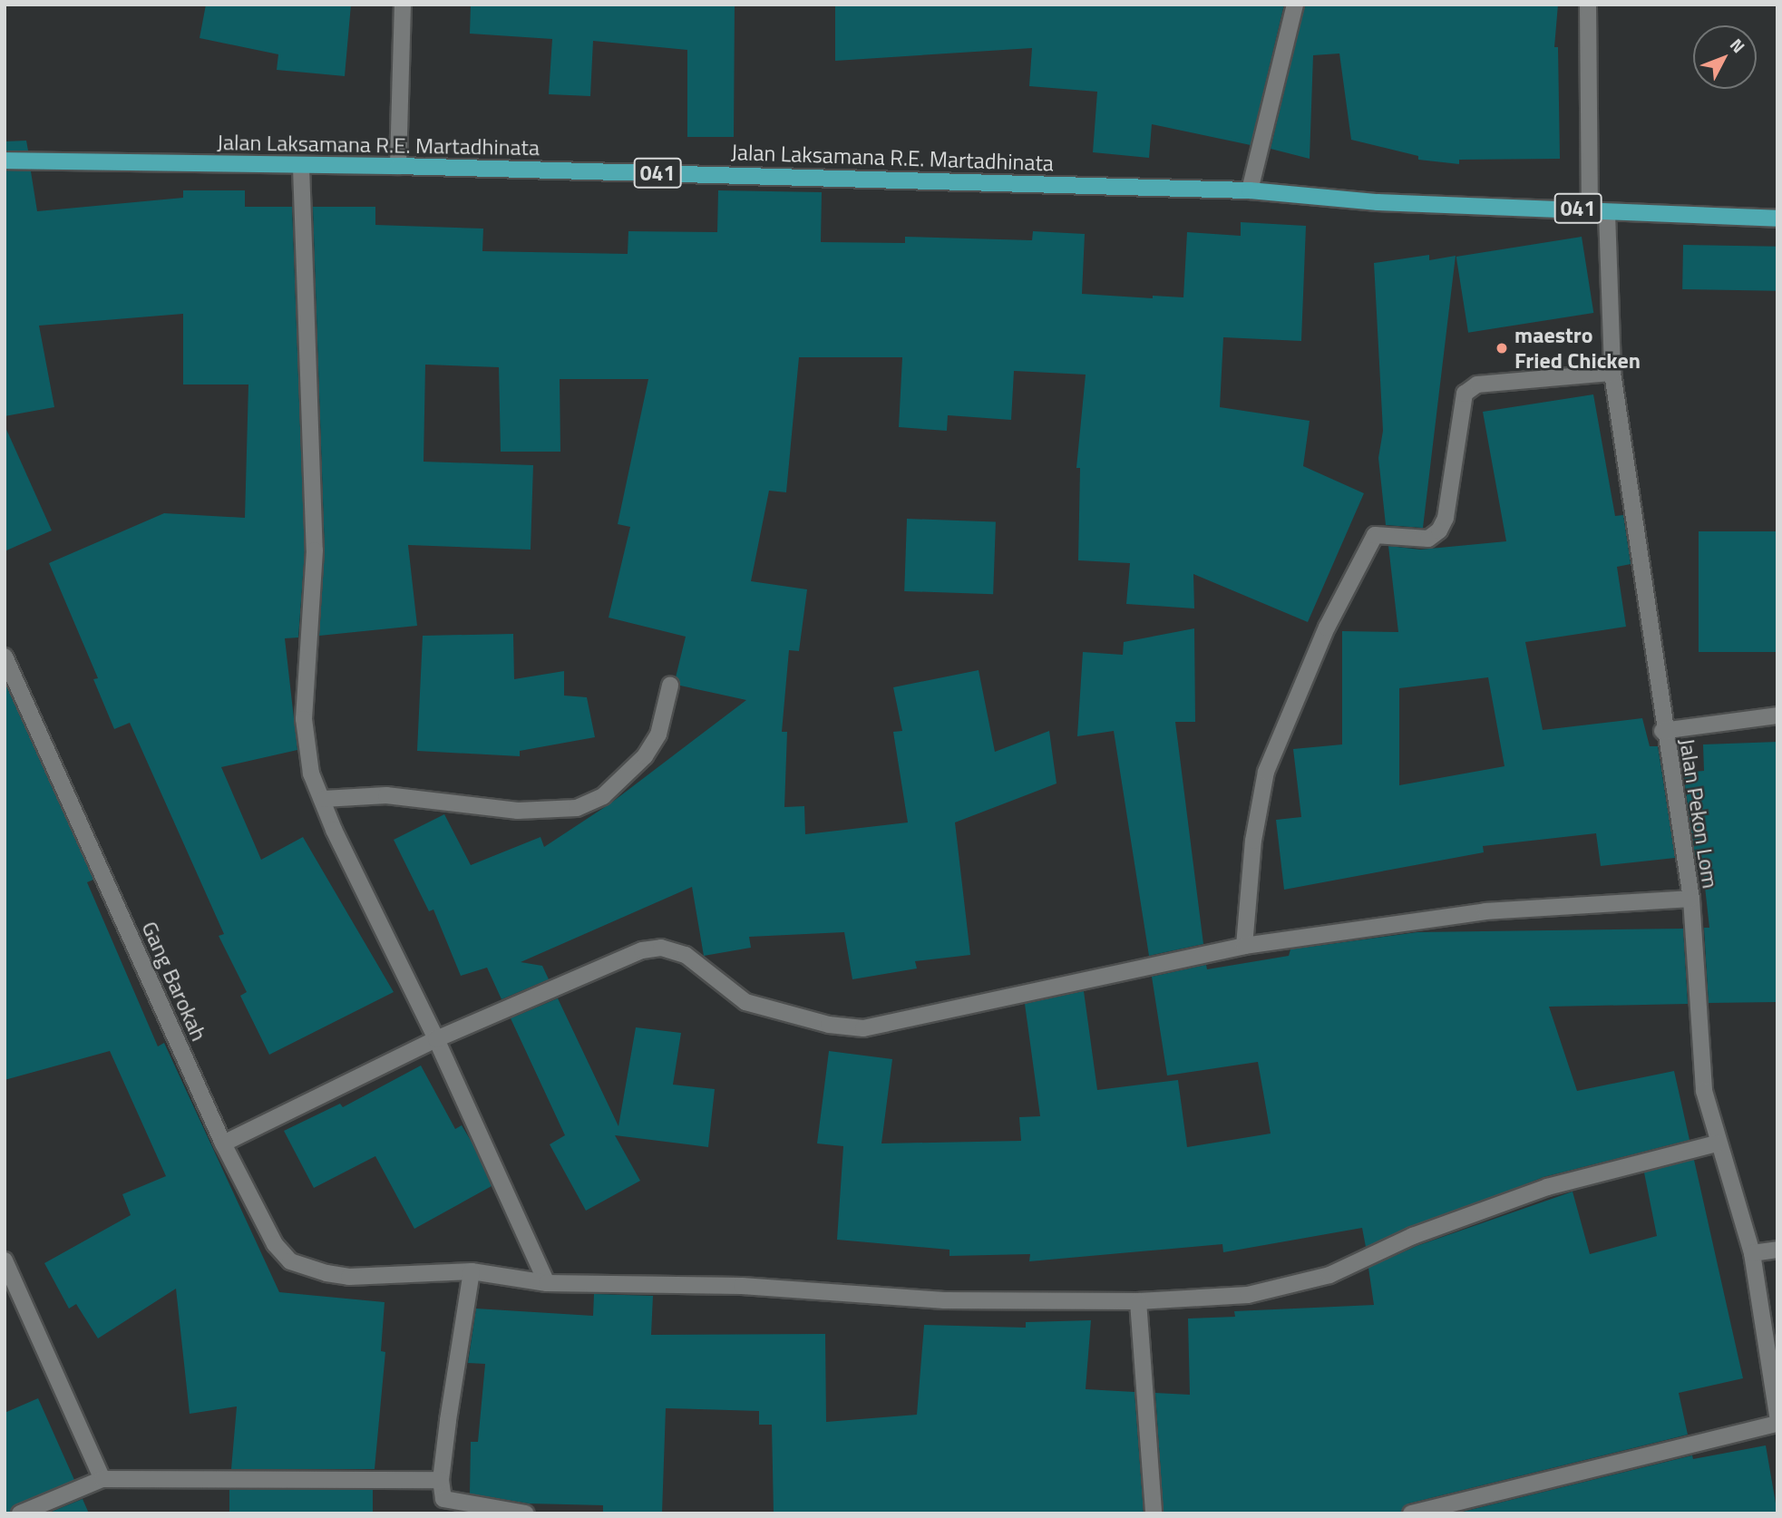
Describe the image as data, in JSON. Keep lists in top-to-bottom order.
{
  "streets": {
    "main road": ["Jalan Laksamana R.E. Martadhinata", "041"],
    "street": ["Jalan Pekon Lom", "Gang Barokah"]
  },
  "crossings": [
    ["Jalan Laksamana R.E. Martadhinata", "Jalan Pekon Lom"],
    ["Jalan Pekon Lom", "Gang Barokah"]
  ],
  "places": ["maestro Fried Chicken"],
  "north": "top right"
}
